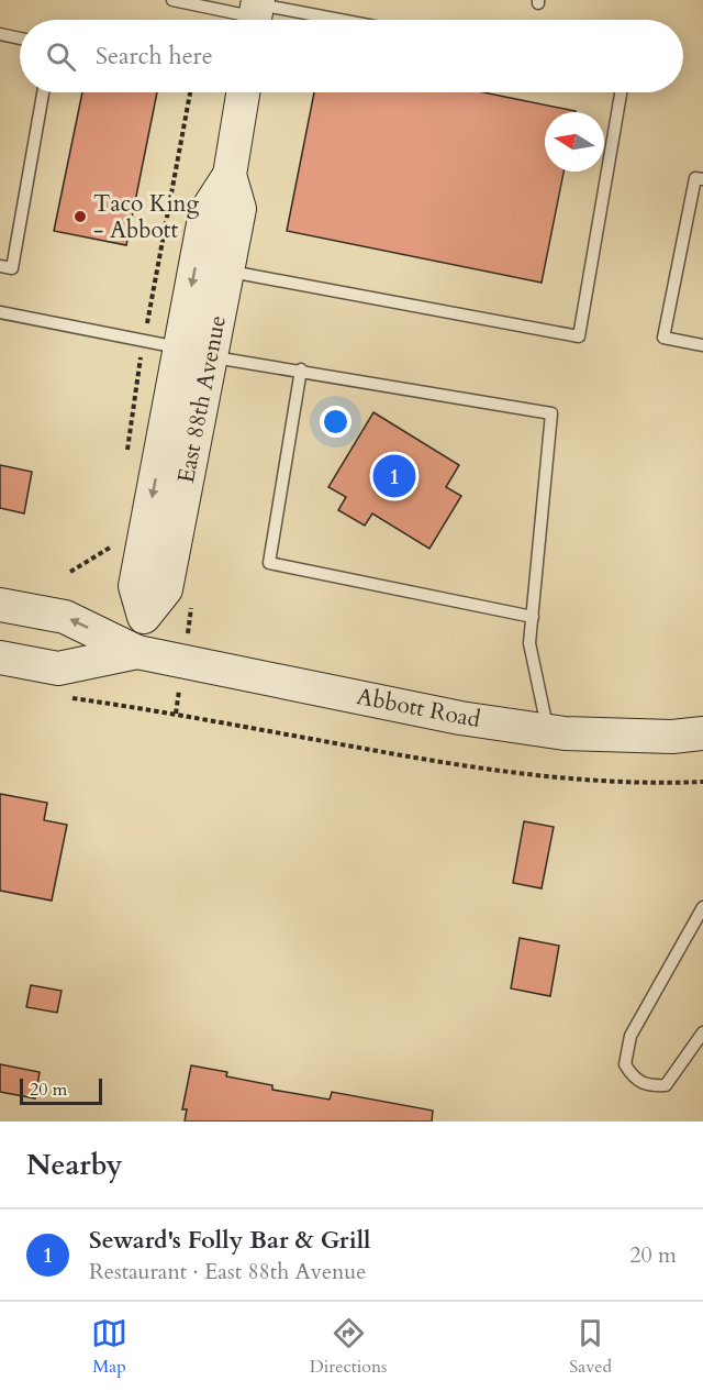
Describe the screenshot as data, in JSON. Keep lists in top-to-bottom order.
{
  "streets": {
    "main road": ["East 88th Avenue", "Abbott Road"]
  },
  "crossings": [
    ["East 88th Avenue", "Abbott Road"]
  ],
  "places": ["Taco King - Abbott"],
  "scale_bar": "20 m",
  "north": "left",
  "page": {
    "search": "Search here",
    "pins": "1",
    "scale": "20 m",
    "heading": "Nearby",
    "list": [
      {
        "mark": "1",
        "name": "Seward's Folly Bar & Grill",
        "note": "Restaurant · East 88th Avenue",
        "value": "20 m"
      }
    ],
    "nav": ["Map", "Directions", "Saved"]
  }
}
